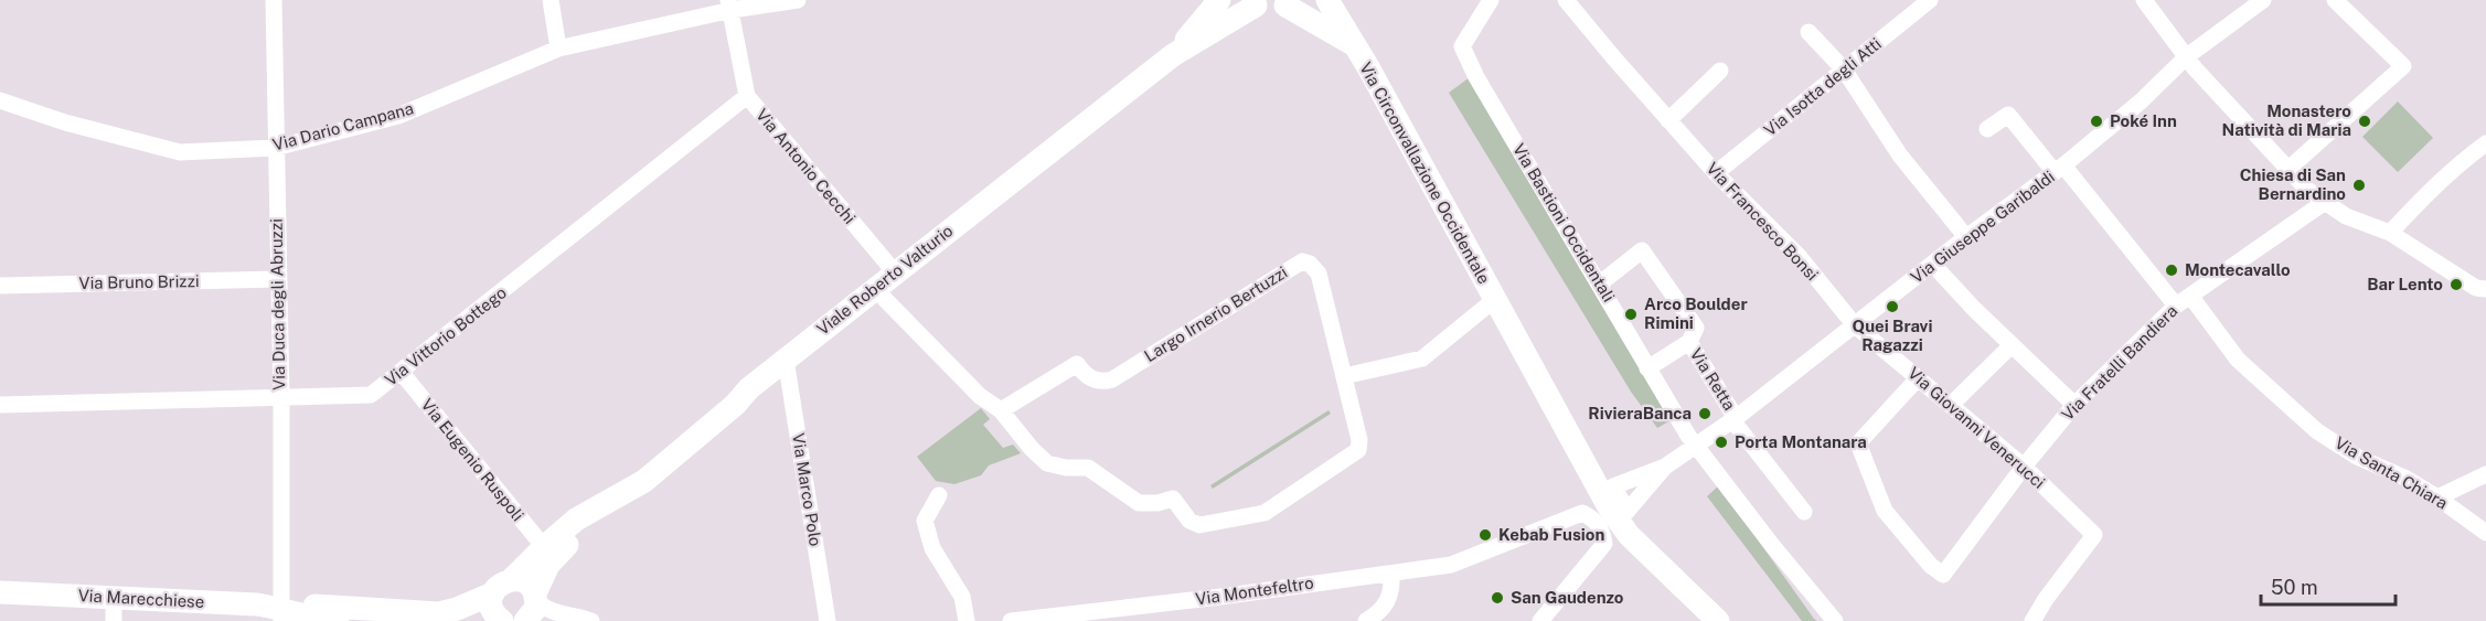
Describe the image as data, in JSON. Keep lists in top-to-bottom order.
{
  "streets": {
    "street": [
      "Via Isotta degli Atti",
      "Via Dario Campana",
      "Via Antonio Cecchi",
      "Via Circonvallazione Occidentale",
      "Via Francesco Bonsi",
      "Via Bastioni Occidentali",
      "Via Giuseppe Garibaldi",
      "Viale Roberto Valturio",
      "Via Bruno Brizzi",
      "Via Duca degli Abruzzi",
      "Largo Irnerio Bertuzzi",
      "Via Vittorio Bottego",
      "Via Fratelli Bandiera",
      "Via Retta",
      "Via Giovanni Venerucci",
      "Via Eugenio Ruspoli",
      "Via Santa Chiara",
      "Via Marco Polo",
      "Via Montefeltro",
      "Via Marecchiese"
    ]
  },
  "crossings": [
    ["Via Isotta degli Atti", "Via Francesco Bonsi"],
    ["Via Dario Campana", "Via Antonio Cecchi"],
    ["Via Dario Campana", "Via Duca degli Abruzzi"],
    ["Via Antonio Cecchi", "Viale Roberto Valturio"],
    ["Via Antonio Cecchi", "Via Vittorio Bottego"],
    ["Via Circonvallazione Occidentale", "Largo Irnerio Bertuzzi"],
    ["Via Francesco Bonsi", "Via Giuseppe Garibaldi"],
    ["Via Francesco Bonsi", "Via Giovanni Venerucci"],
    ["Via Bastioni Occidentali", "Via Giuseppe Garibaldi"],
    ["Via Bastioni Occidentali", "Via Retta"],
    ["Via Giuseppe Garibaldi", "Via Retta"],
    ["Via Giuseppe Garibaldi", "Via Giovanni Venerucci"],
    ["Via Giuseppe Garibaldi", "Via Santa Chiara"],
    ["Viale Roberto Valturio", "Largo Irnerio Bertuzzi"],
    ["Viale Roberto Valturio", "Via Eugenio Ruspoli"],
    ["Viale Roberto Valturio", "Via Marco Polo"],
    ["Viale Roberto Valturio", "Via Marecchiese"],
    ["Via Bruno Brizzi", "Via Duca degli Abruzzi"],
    ["Via Duca degli Abruzzi", "Via Vittorio Bottego"],
    ["Via Duca degli Abruzzi", "Via Marecchiese"],
    ["Via Vittorio Bottego", "Via Eugenio Ruspoli"],
    ["Via Fratelli Bandiera", "Via Giovanni Venerucci"],
    ["Via Fratelli Bandiera", "Via Santa Chiara"]
  ],
  "places": [
    "Poké Inn",
    "Monastero Natività di Maria",
    "Chiesa di San Bernardino",
    "Montecavallo",
    "Bar Lento",
    "Quei Bravi Ragazzi",
    "Arco Boulder Rimini",
    "RivieraBanca",
    "Porta Montanara",
    "Kebab Fusion",
    "San Gaudenzo"
  ],
  "scale_bar": "50 m"
}
